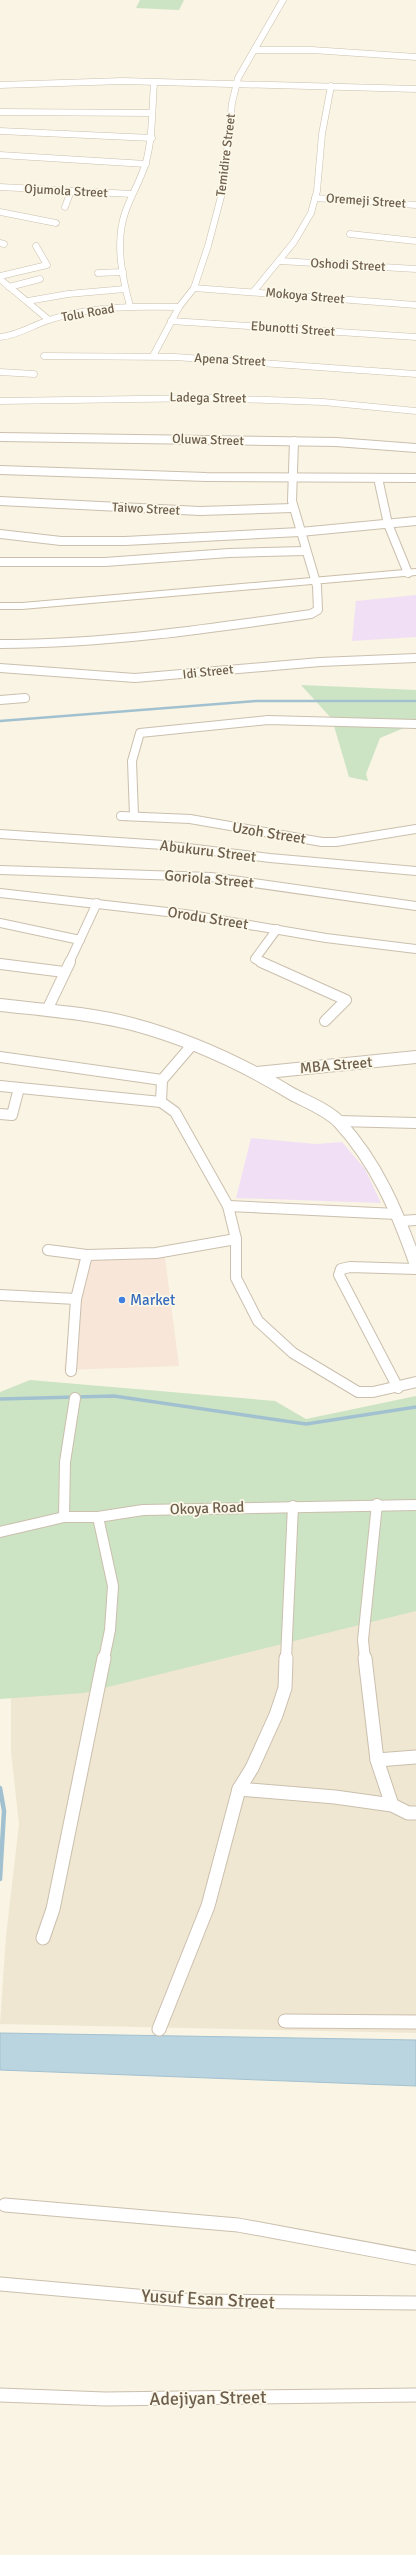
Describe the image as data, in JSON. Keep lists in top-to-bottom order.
{
  "streets": {
    "street": [
      "Temidire Street",
      "Ojumola Street",
      "Oremeji Street",
      "Oshodi Street",
      "Mokoya Street",
      "Tolu Road",
      "Ebunotti Street",
      "Apena Street",
      "Ladega Street",
      "Oluwa Street",
      "Taiwo Street",
      "Idi Street",
      "Uzoh Street",
      "Abukuru Street",
      "Goriola Street",
      "Orodu Street",
      "MBA Street",
      "Okoya Road",
      "Yusuf Esan Street",
      "Adejiyan Street"
    ]
  },
  "crossings": [
    ["Temidire Street", "Mokoya Street"],
    ["Temidire Street", "Tolu Road"],
    ["Temidire Street", "Ebunotti Street"],
    ["Temidire Street", "Apena Street"]
  ],
  "places": ["Market"]
}
